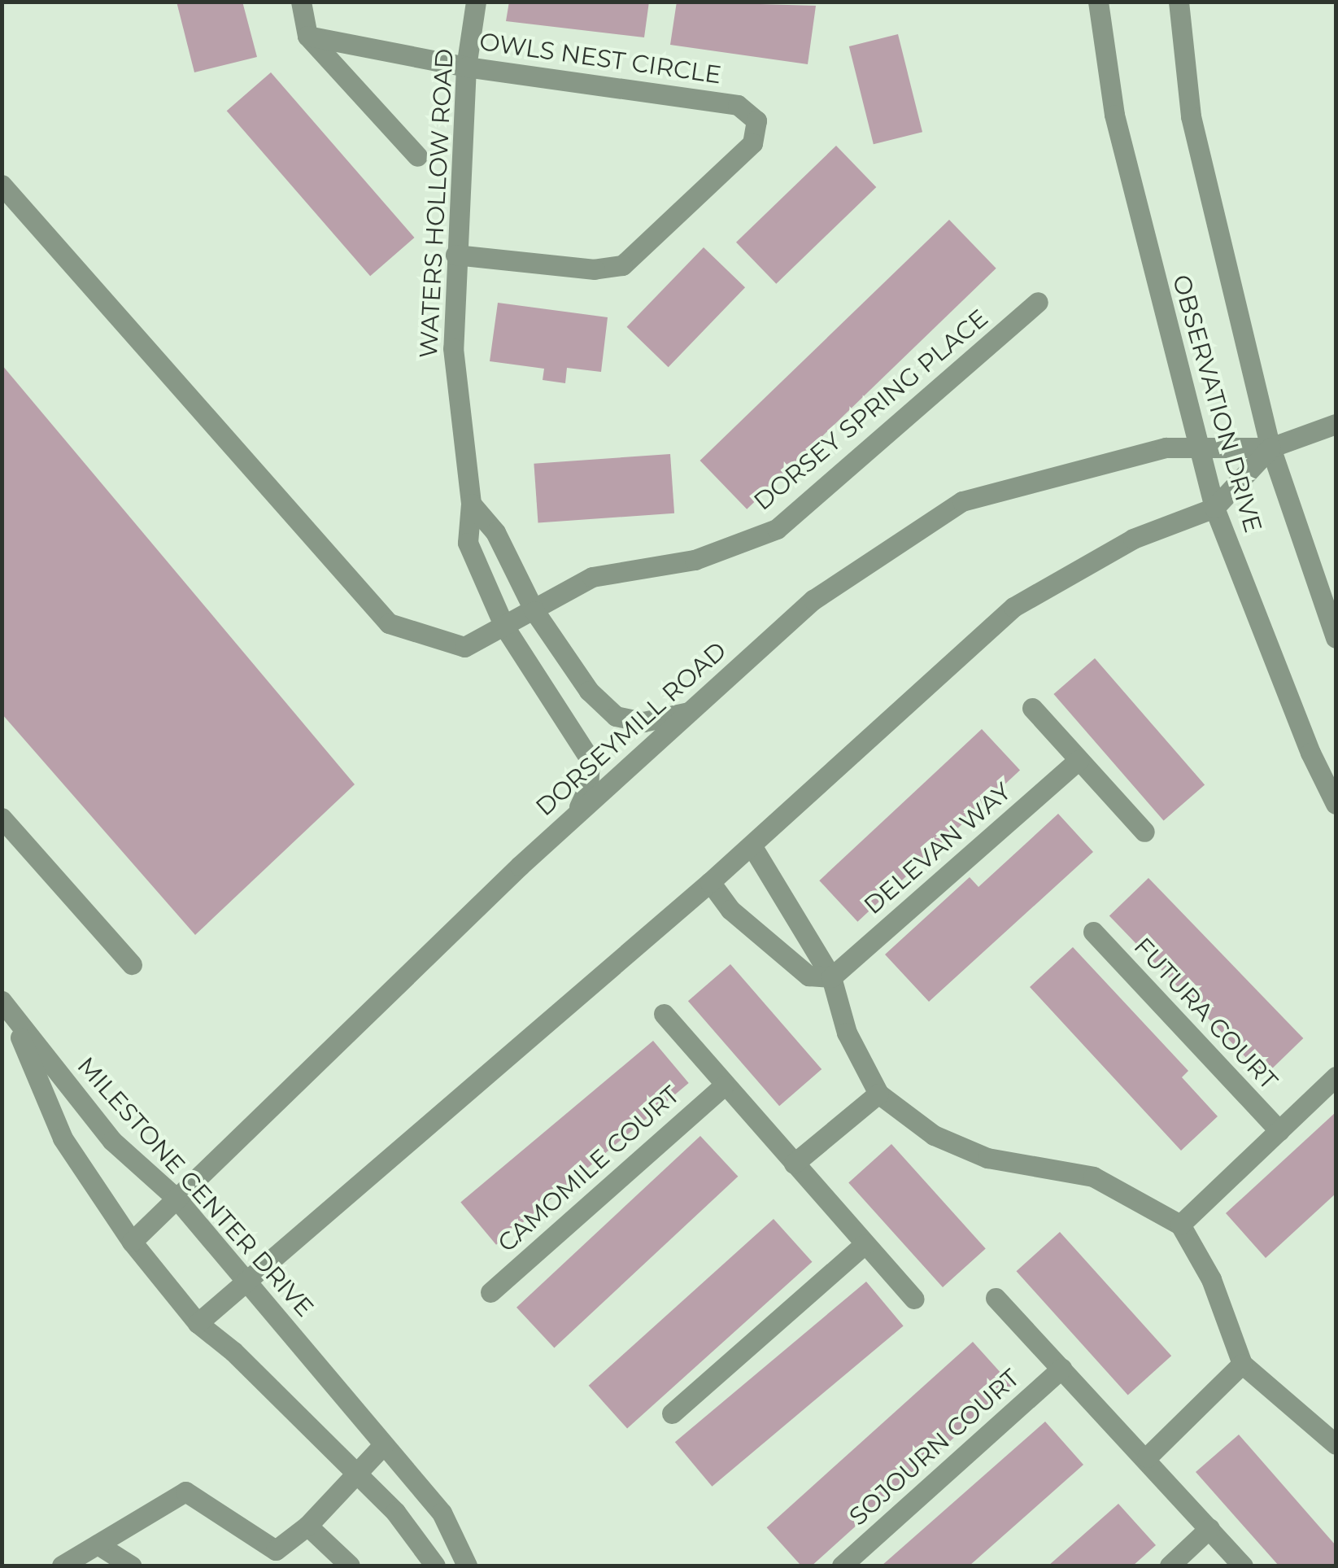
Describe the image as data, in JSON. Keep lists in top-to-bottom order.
{
  "streets": {
    "street": [
      "OWLS NEST CIRCLE",
      "WATERS HOLLOW ROAD",
      "OBSERVATION DRIVE",
      "DORSEY SPRING PLACE",
      "DORSEYMILL ROAD",
      "DELEVAN WAY",
      "FUTURA COURT",
      "CAMOMILE COURT",
      "MILESTONE CENTER DRIVE",
      "SOJOURN COURT"
    ]
  },
  "crossings": [
    ["OWLS NEST CIRCLE", "WATERS HOLLOW ROAD"],
    ["WATERS HOLLOW ROAD", "DORSEY SPRING PLACE"],
    ["WATERS HOLLOW ROAD", "DORSEYMILL ROAD"],
    ["OBSERVATION DRIVE", "DORSEYMILL ROAD"],
    ["DORSEYMILL ROAD", "MILESTONE CENTER DRIVE"]
  ]
}
